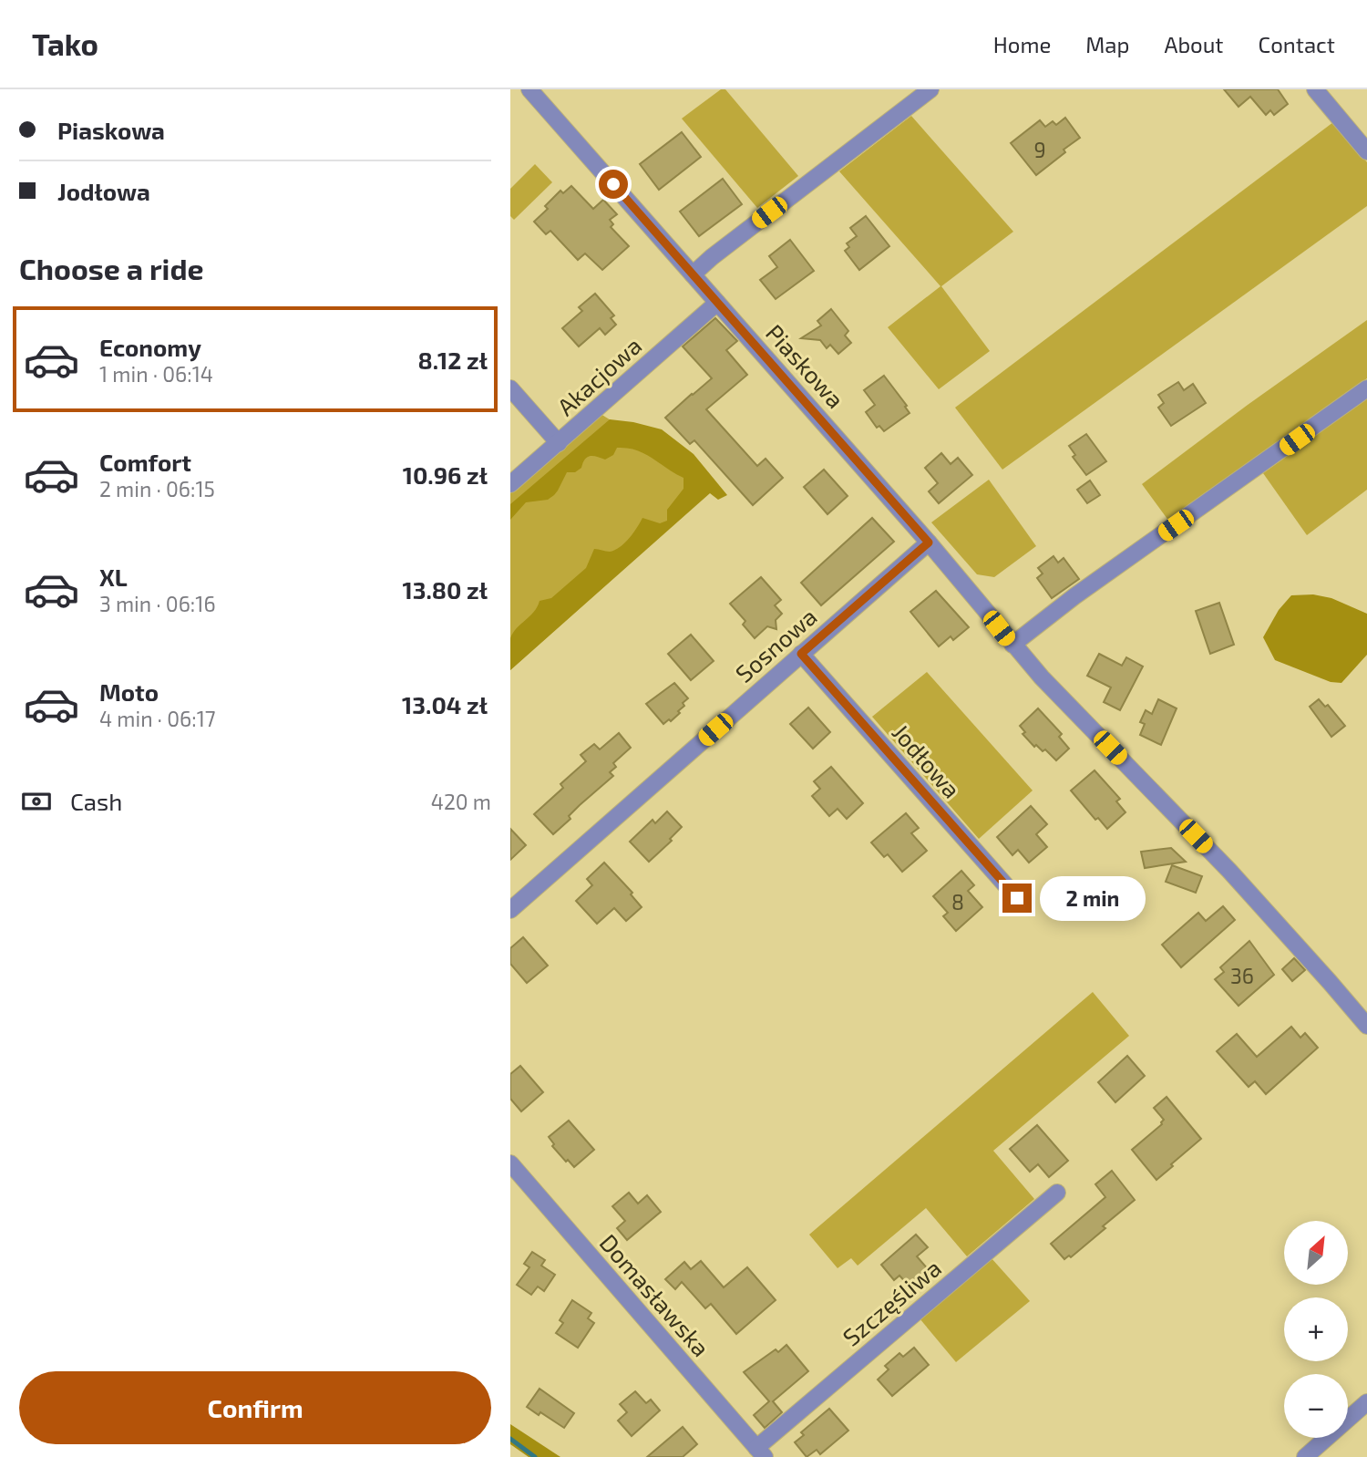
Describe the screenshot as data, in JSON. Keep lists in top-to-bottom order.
{
  "streets": {
    "street": [
      "Piaskowa",
      "Akacjowa",
      "Sosnowa",
      "Jodłowa",
      "Domasławska",
      "Szczęśliwa"
    ]
  },
  "crossings": [
    ["Piaskowa", "Akacjowa"],
    ["Piaskowa", "Sosnowa"],
    ["Sosnowa", "Jodłowa"],
    ["Domasławska", "Szczęśliwa"]
  ],
  "house_numbers": ["9", "8", "36"],
  "north": "top right",
  "page": {
    "header": "Tako",
    "nav": [
      "Home",
      "Map",
      "About",
      "Contact"
    ],
    "banner": ["Piaskowa", "Jodłowa"],
    "heading": "Choose a ride",
    "list": [
      {
        "name": "Economy",
        "note": "1 min · 06:14",
        "value": "8.12 zł"
      },
      {
        "name": "Comfort",
        "note": "2 min · 06:15",
        "value": "10.96 zł"
      },
      {
        "name": "XL",
        "note": "3 min · 06:16",
        "value": "13.80 zł"
      },
      {
        "name": "Moto",
        "note": "4 min · 06:17",
        "value": "13.04 zł"
      }
    ],
    "pay": ["Cash", "420 m"],
    "bubble": "2 min",
    "map_buttons": ["+", "−"],
    "buttons": "Confirm"
  }
}
